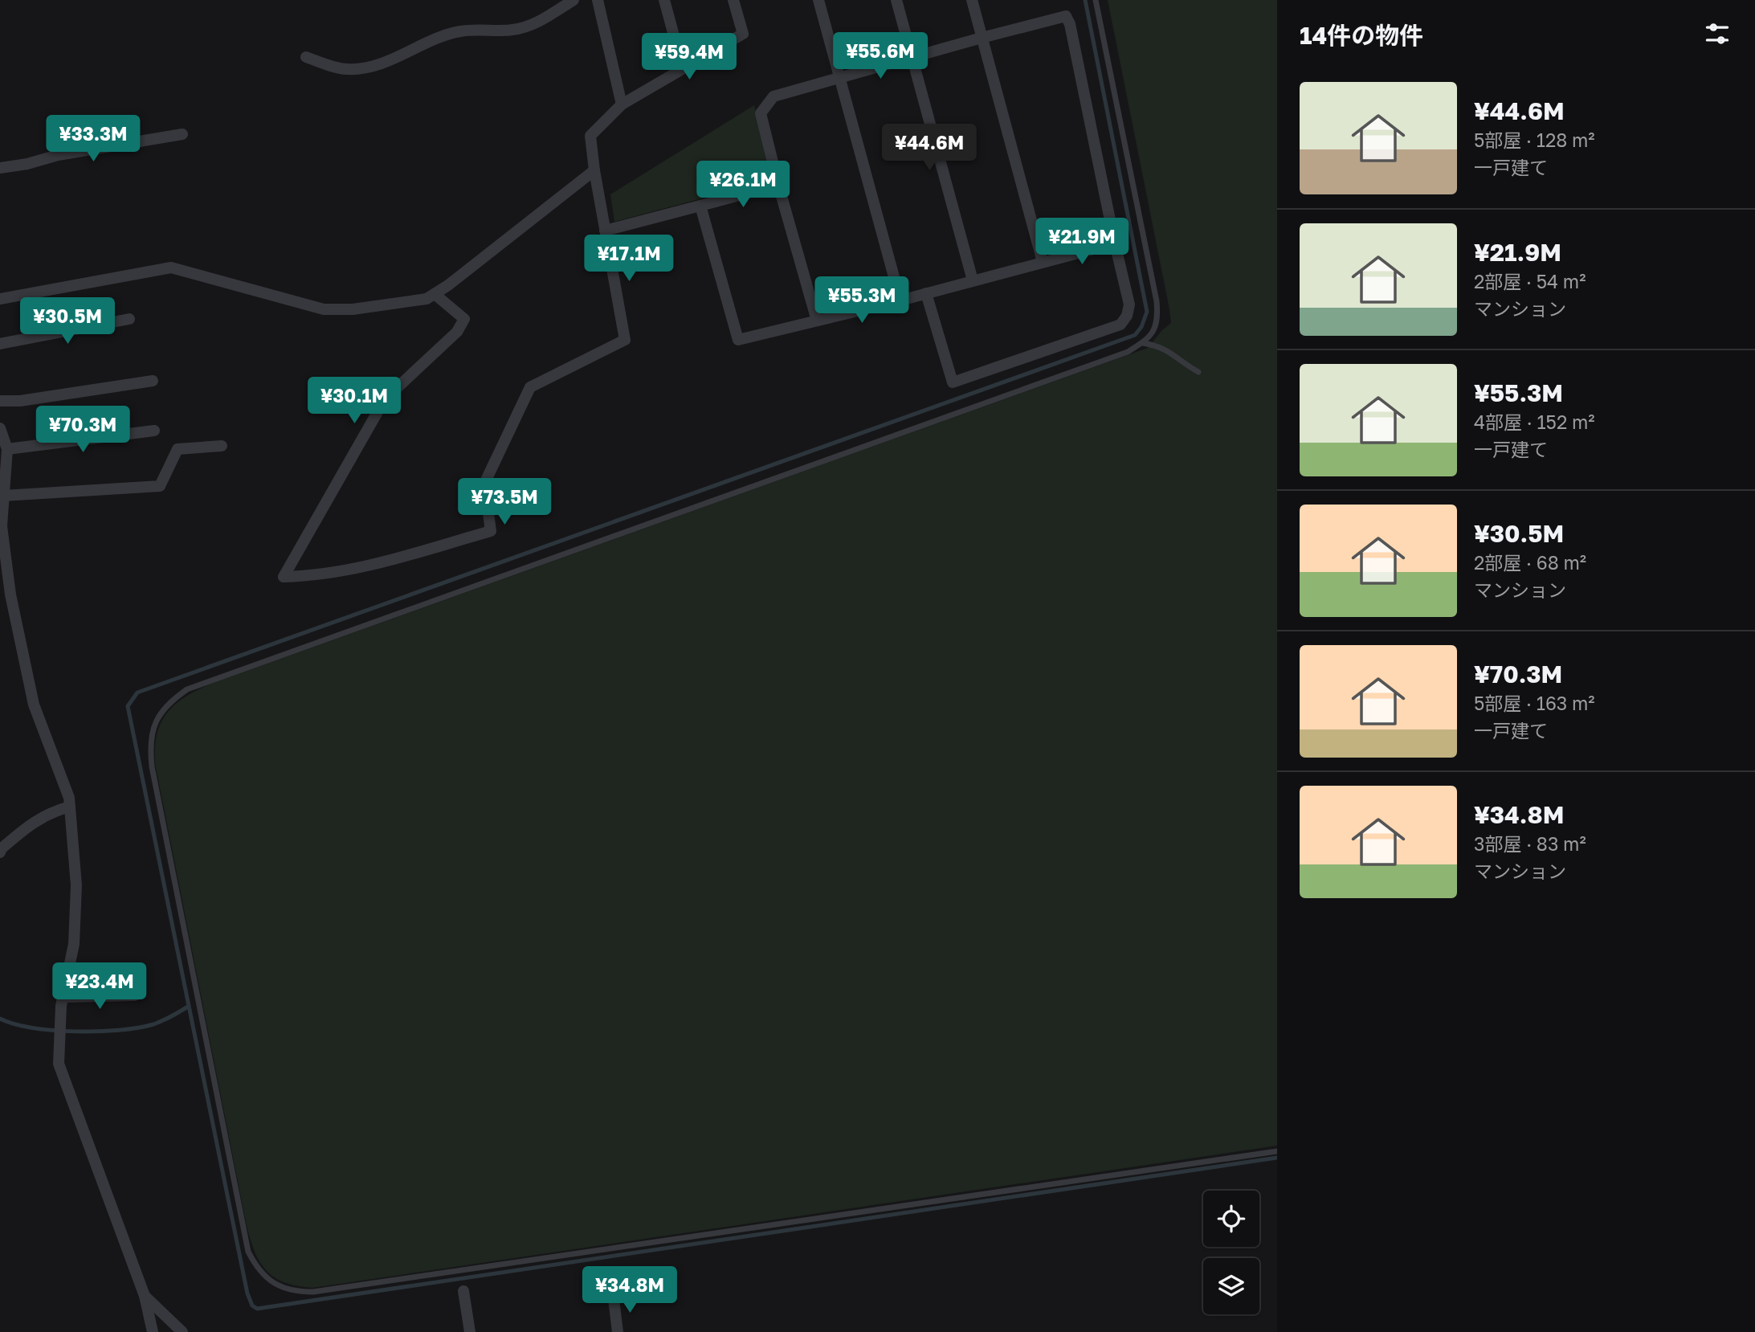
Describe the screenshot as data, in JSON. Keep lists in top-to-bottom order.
{
  "page": {
    "heading": "14件の物件",
    "price": [
      "¥55.6M",
      "¥59.4M",
      "¥33.3M",
      "¥44.6M",
      "¥26.1M",
      "¥21.9M",
      "¥17.1M",
      "¥55.3M",
      "¥30.5M",
      "¥30.1M",
      "¥70.3M",
      "¥73.5M",
      "¥23.4M",
      "¥34.8M"
    ],
    "list": [
      {
        "name": "¥44.6M",
        "note": "5部屋 · 128 m² · 一戸建て"
      },
      {
        "name": "¥21.9M",
        "note": "2部屋 · 54 m² · マンション"
      },
      {
        "name": "¥55.3M",
        "note": "4部屋 · 152 m² · 一戸建て"
      },
      {
        "name": "¥30.5M",
        "note": "2部屋 · 68 m² · マンション"
      },
      {
        "name": "¥70.3M",
        "note": "5部屋 · 163 m² · 一戸建て"
      },
      {
        "name": "¥34.8M",
        "note": "3部屋 · 83 m² · マンション"
      }
    ]
  }
}
